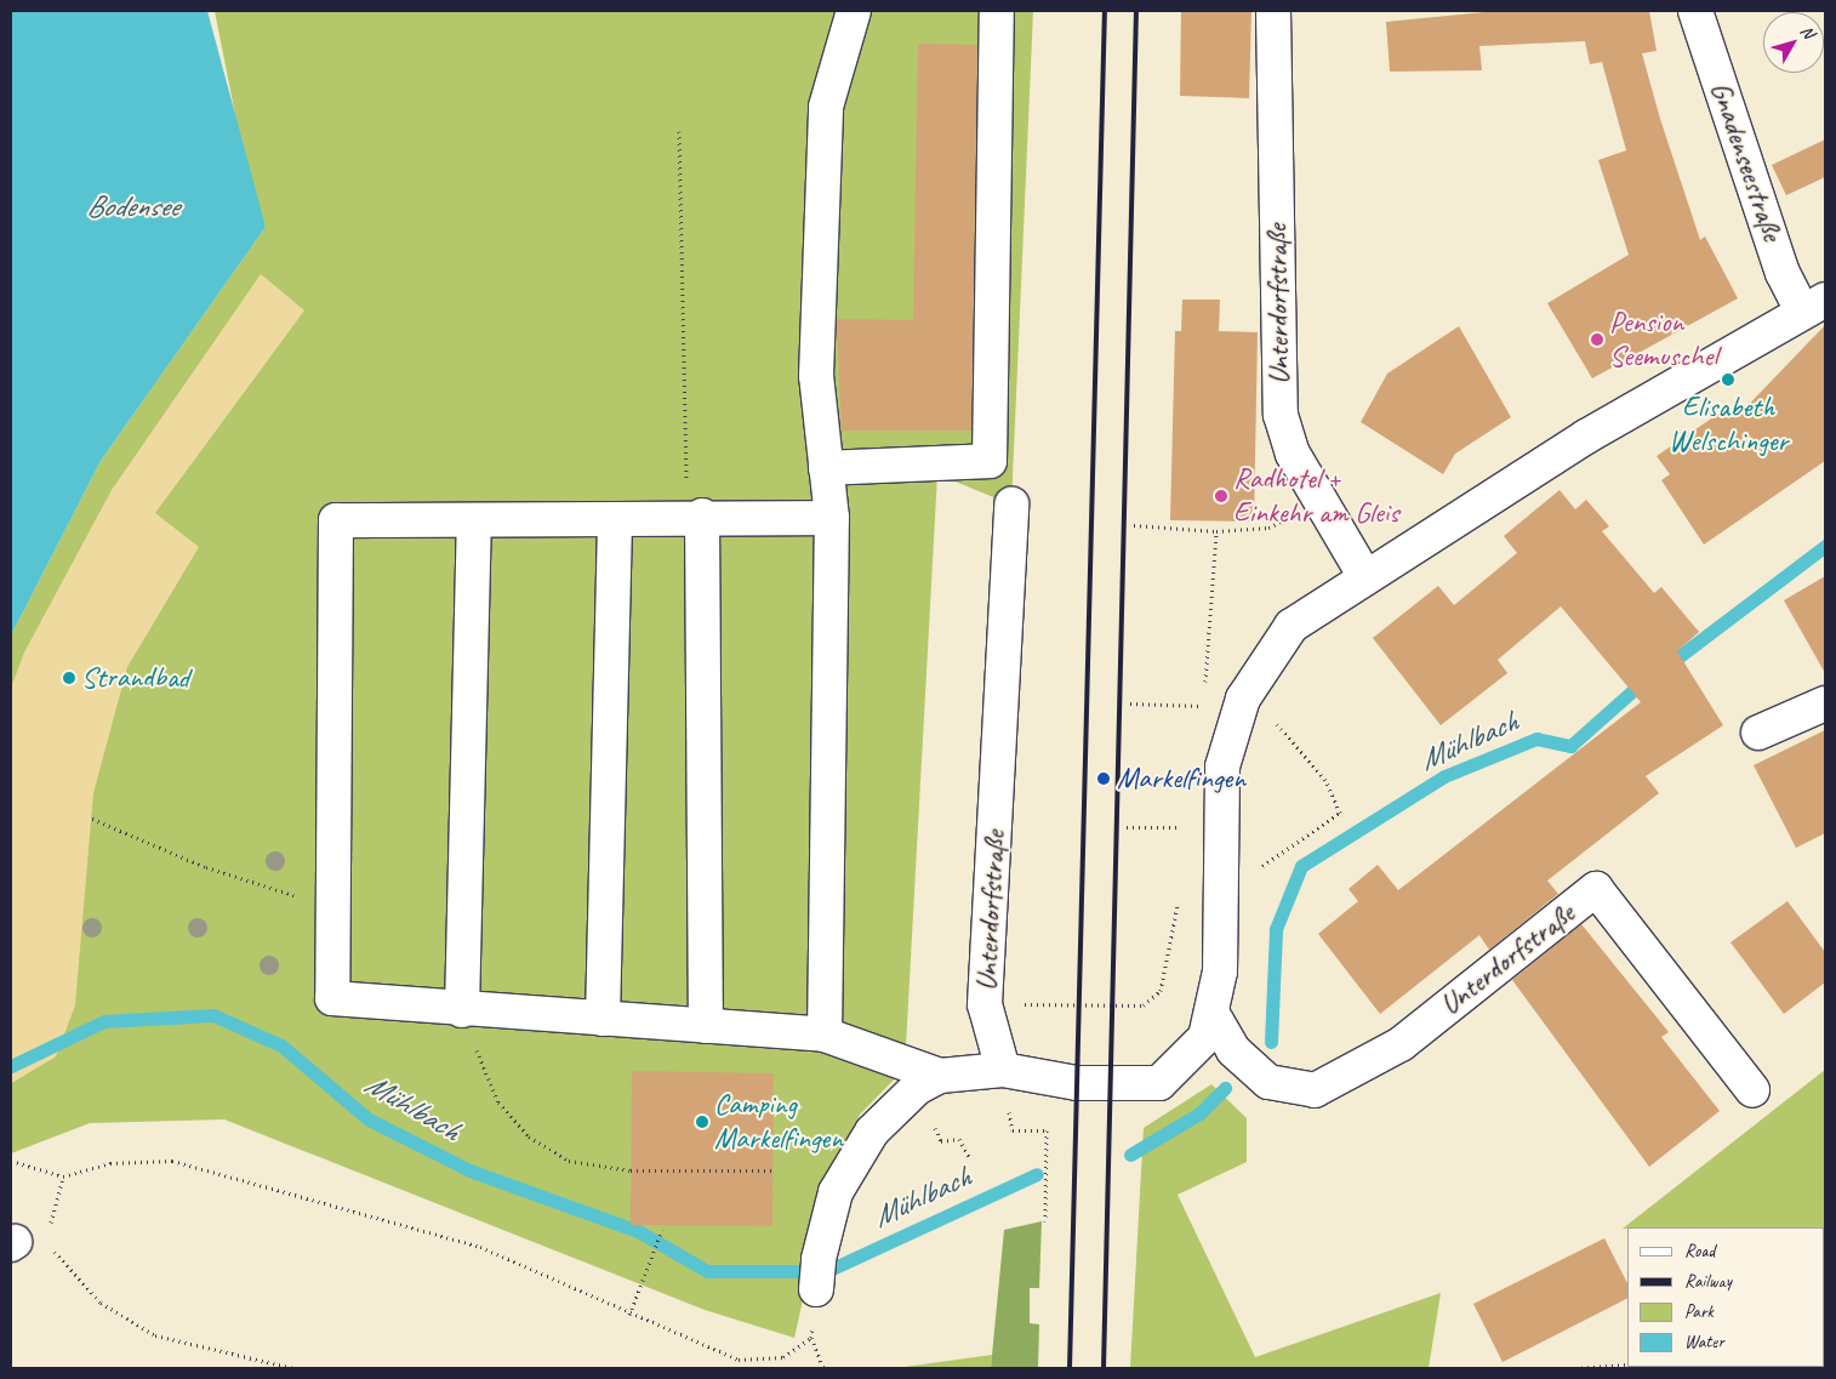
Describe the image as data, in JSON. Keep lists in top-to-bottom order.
{
  "streets": {
    "street": ["Gnadenseestraße", "Unterdorfstraße"]
  },
  "water": ["Bodensee", "Mühlbach"],
  "places": [
    "Pension Seemuschel",
    "Elisabeth Welschinger",
    "Radhotel + Einkehr am Gleis",
    "Strandbad",
    "Markelfingen",
    "Camping Markelfingen"
  ],
  "legend": [
    "Road",
    "Railway",
    "Park",
    "Water"
  ],
  "north": "top right"
}
